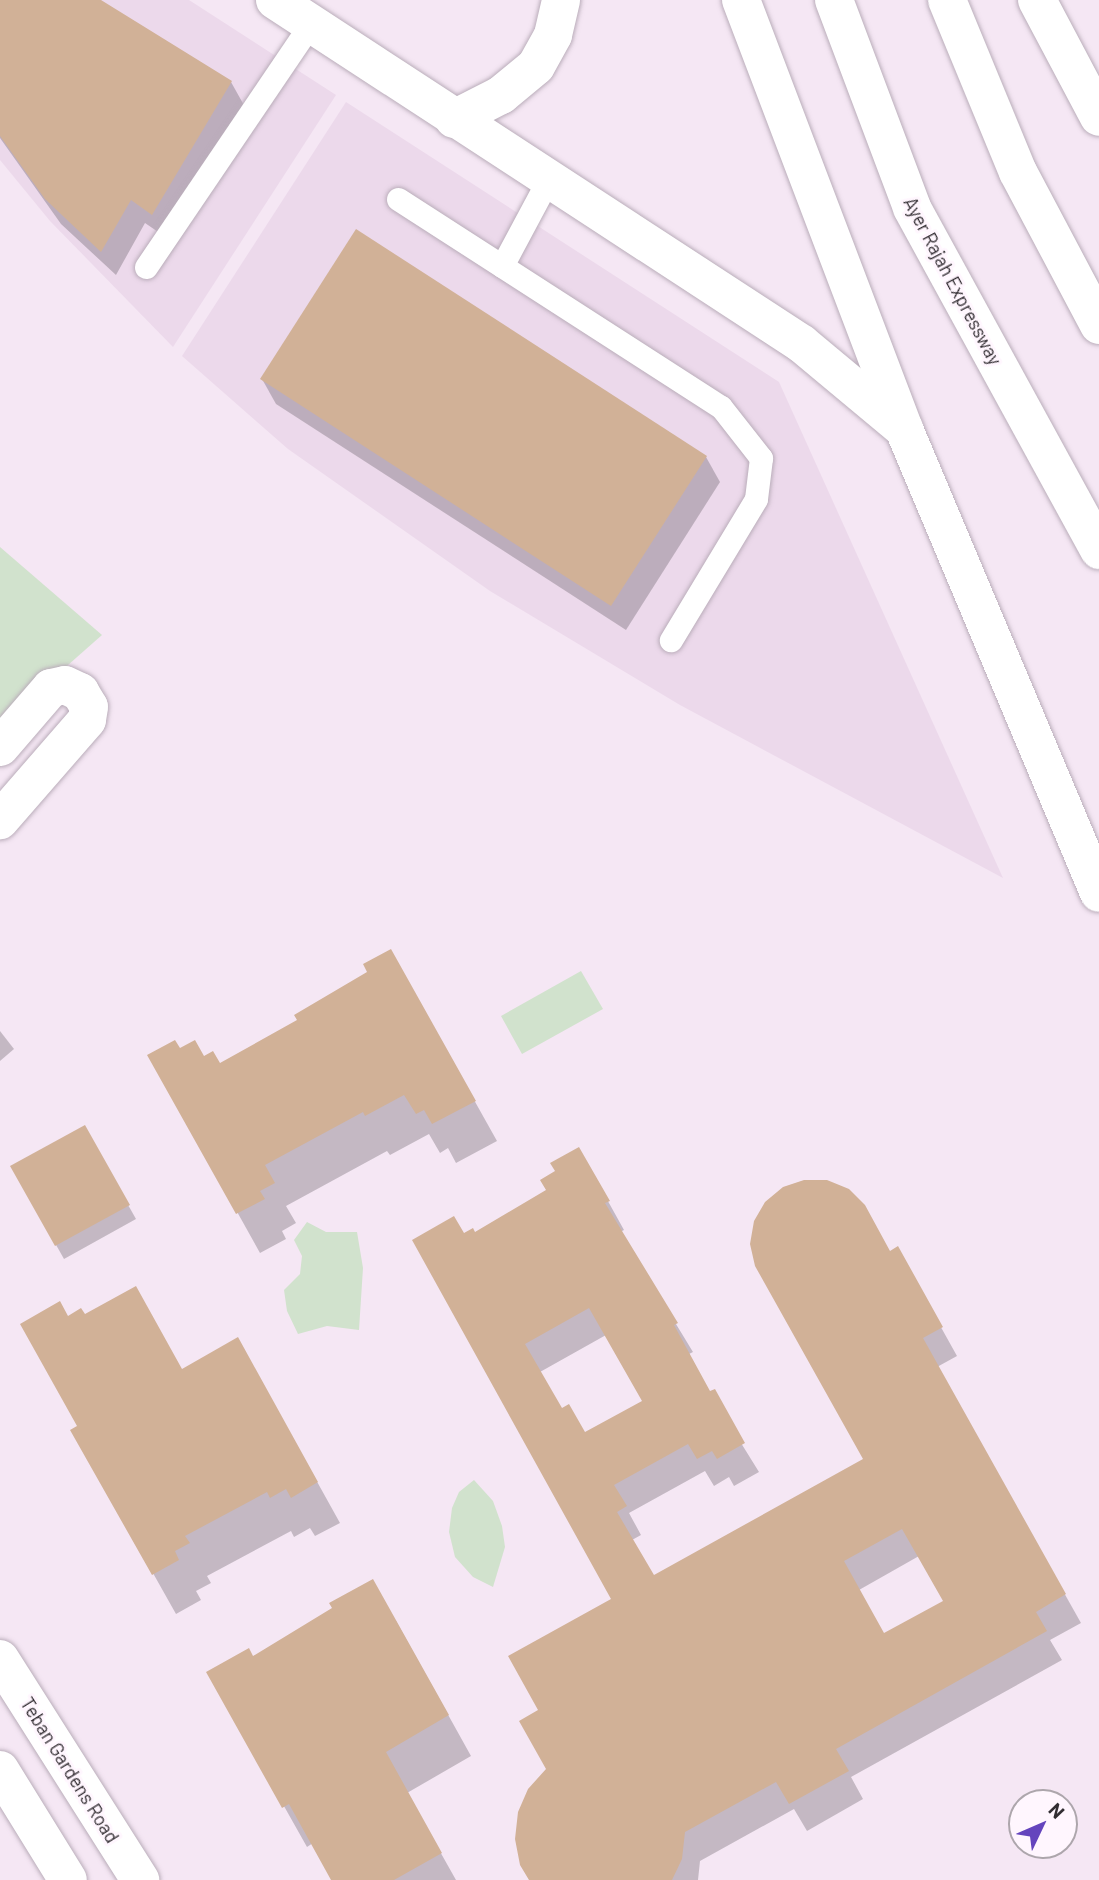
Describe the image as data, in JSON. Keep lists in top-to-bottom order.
{
  "streets": {
    "main road": ["Ayer Rajah Expressway", "Teban Gardens Road"]
  },
  "north": "top right"
}
